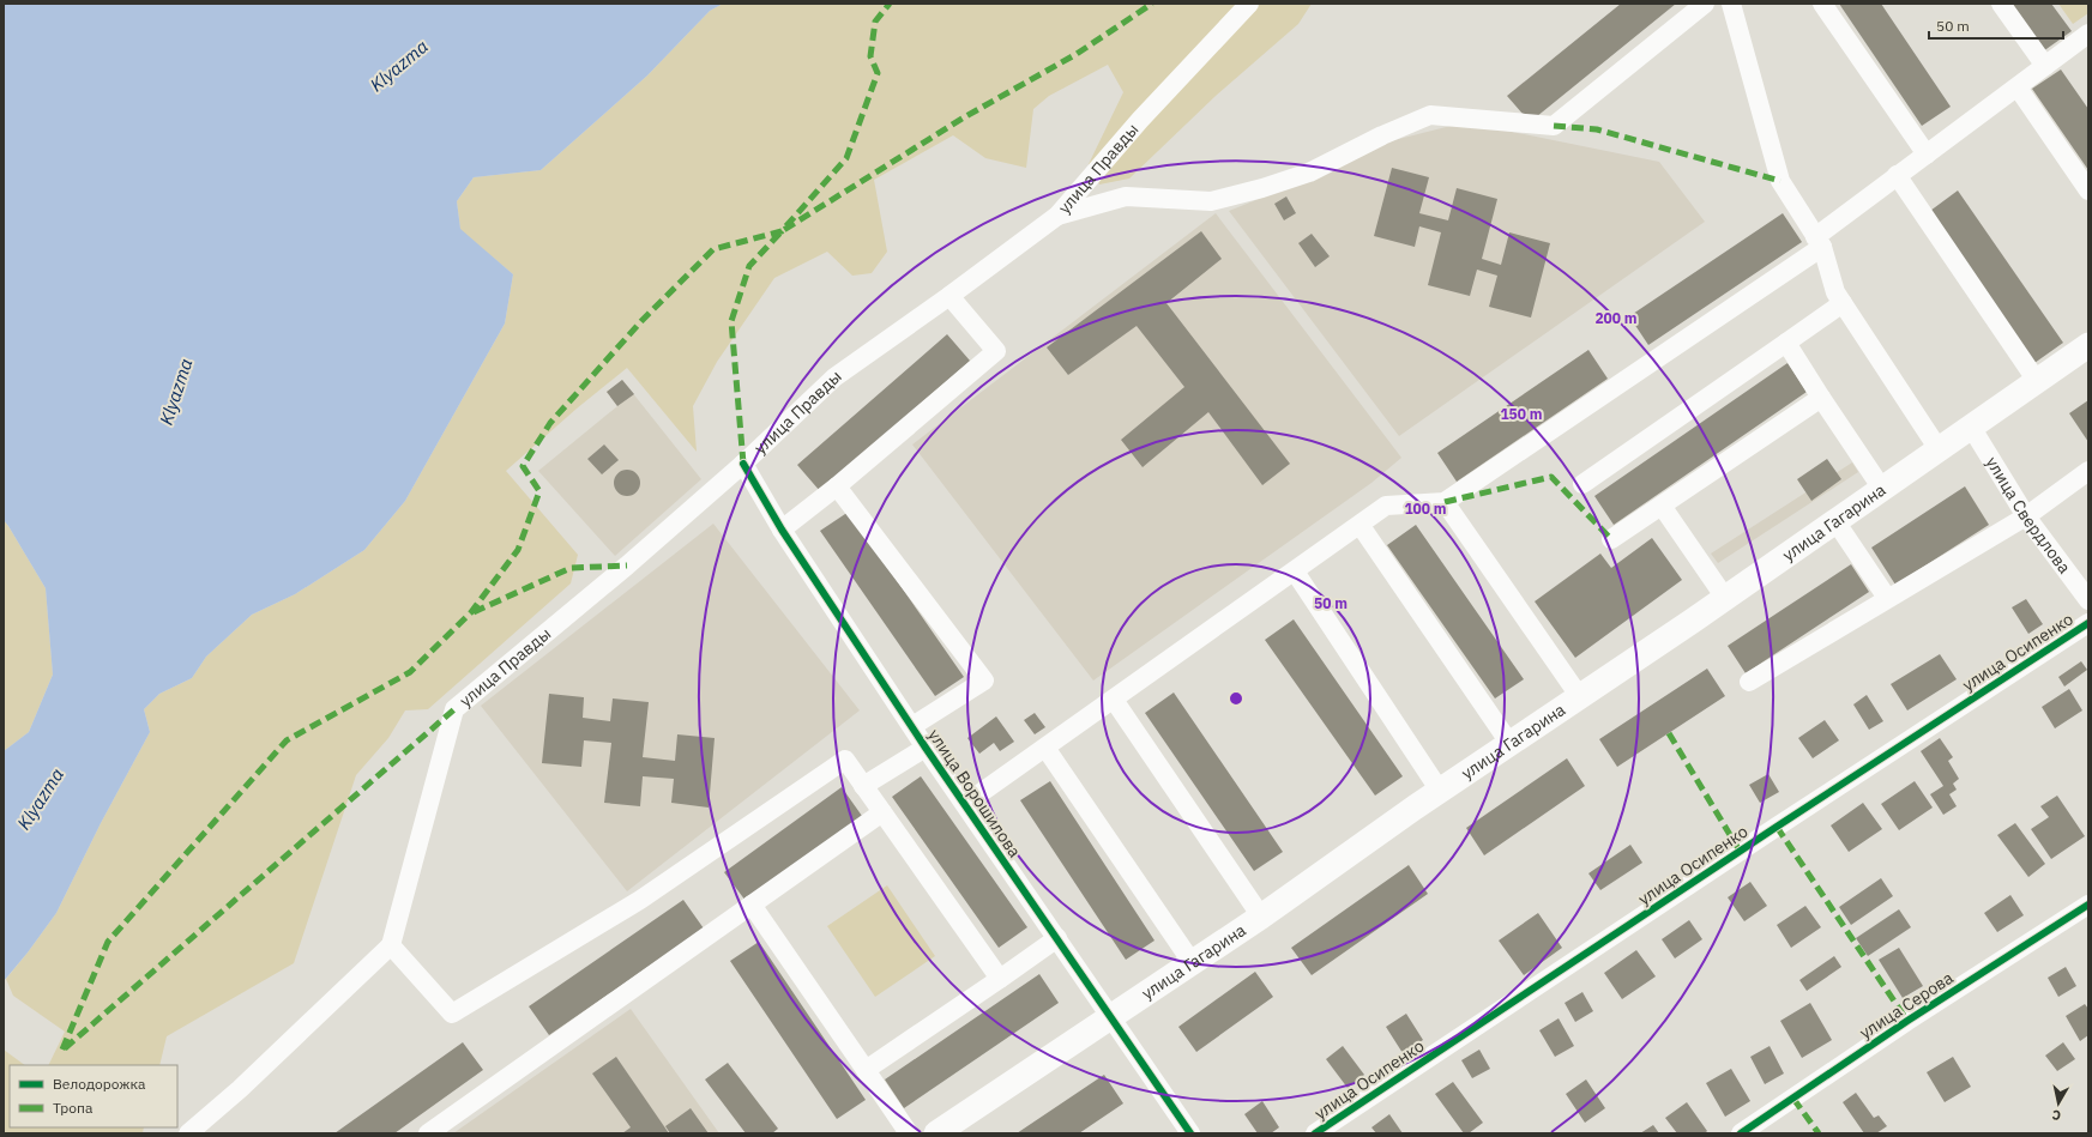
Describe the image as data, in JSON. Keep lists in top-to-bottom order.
{
  "streets": {
    "main road": ["улица Гагарина"],
    "street": [
      "улица Правды",
      "улица Свердлова",
      "улица Осипенко",
      "улица Ворошилова",
      "улица Серова"
    ]
  },
  "crossings": [
    ["улица Правды", "улица Ворошилова"],
    ["улица Свердлова", "улица Гагарина"],
    ["улица Гагарина", "улица Ворошилова"]
  ],
  "water": ["Klyazma"],
  "legend": ["Велодорожка", "Тропа"],
  "scale_bar": "50 m",
  "north": "bottom",
  "rings": [
    "200 m",
    "150 m",
    "100 m",
    "50 m"
  ]
}
